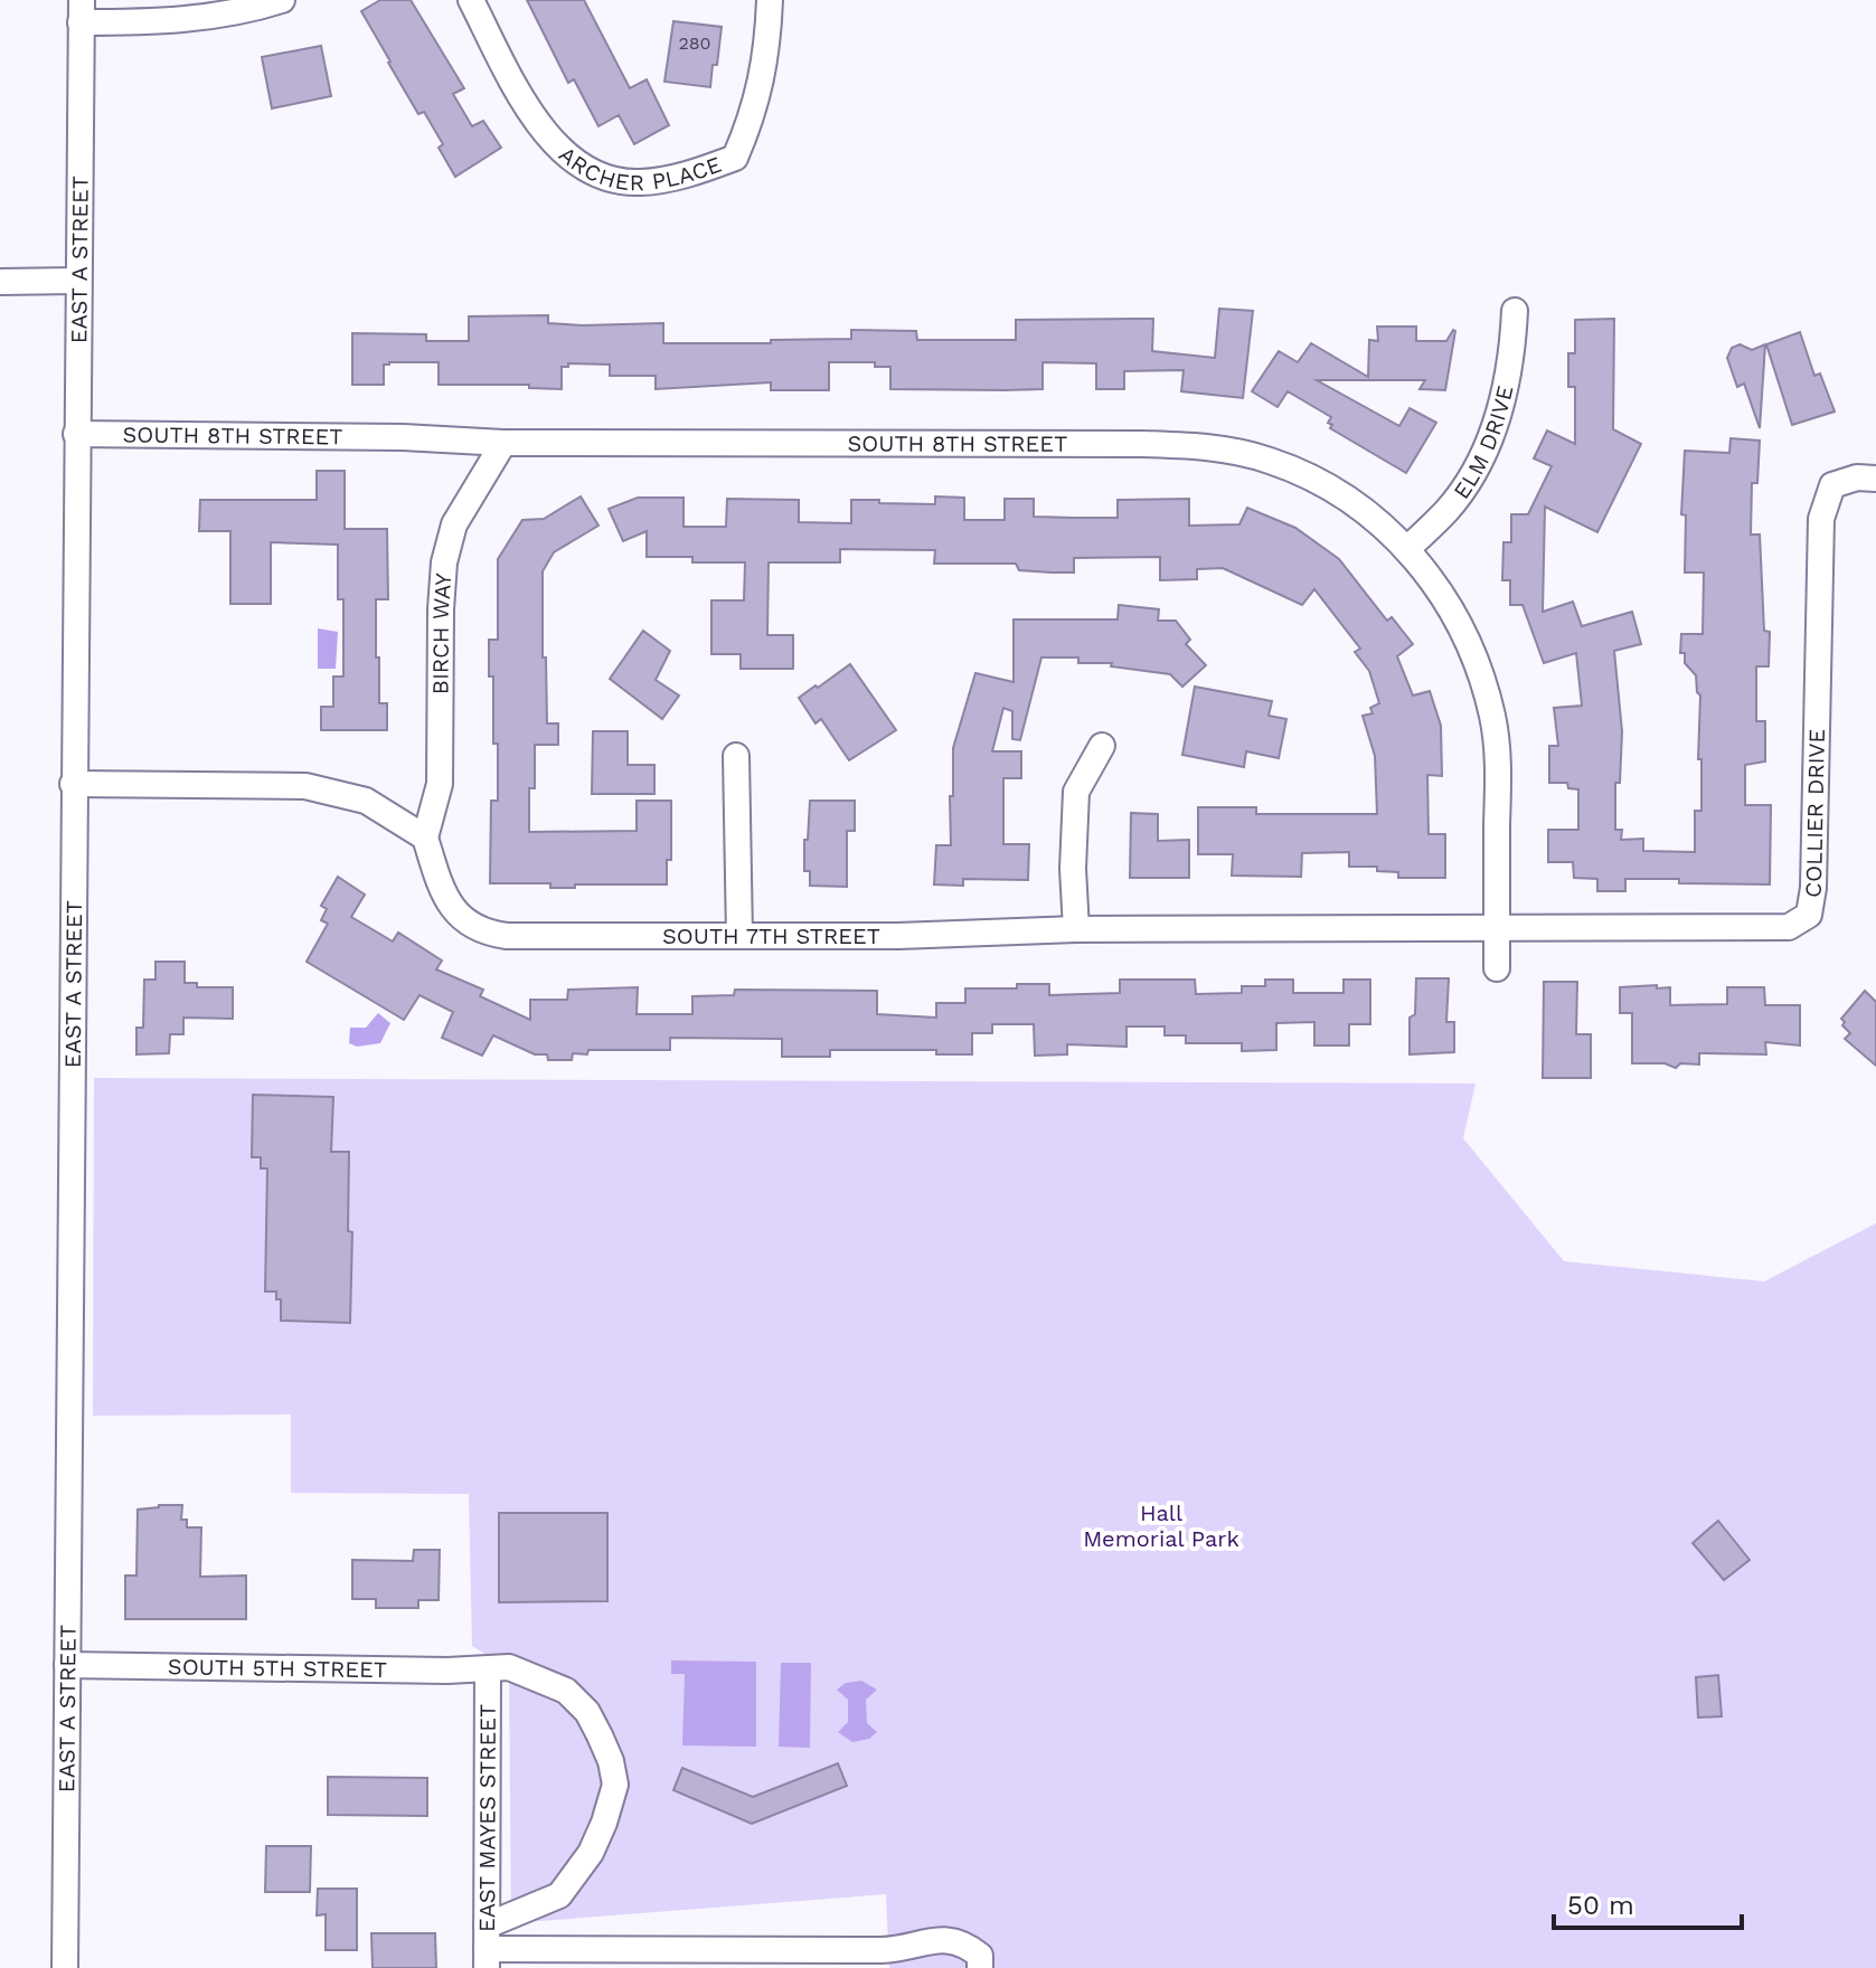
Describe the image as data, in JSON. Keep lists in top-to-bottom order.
{
  "streets": {
    "street": [
      "ARCHER PLACE",
      "EAST A STREET",
      "SOUTH 8TH STREET",
      "ELM DRIVE",
      "BIRCH WAY",
      "COLLIER DRIVE",
      "SOUTH 7TH STREET",
      "SOUTH 5TH STREET",
      "EAST MAYES STREET"
    ]
  },
  "crossings": [
    ["EAST A STREET", "SOUTH 8TH STREET"],
    ["EAST A STREET", "SOUTH 5TH STREET"],
    ["SOUTH 8TH STREET", "ELM DRIVE"],
    ["SOUTH 8TH STREET", "BIRCH WAY"],
    ["SOUTH 8TH STREET", "SOUTH 7TH STREET"],
    ["BIRCH WAY", "SOUTH 7TH STREET"],
    ["COLLIER DRIVE", "SOUTH 7TH STREET"],
    ["SOUTH 5TH STREET", "EAST MAYES STREET"]
  ],
  "parks": ["Hall Memorial Park"],
  "house_numbers": ["280"],
  "scale_bar": "50 m"
}
